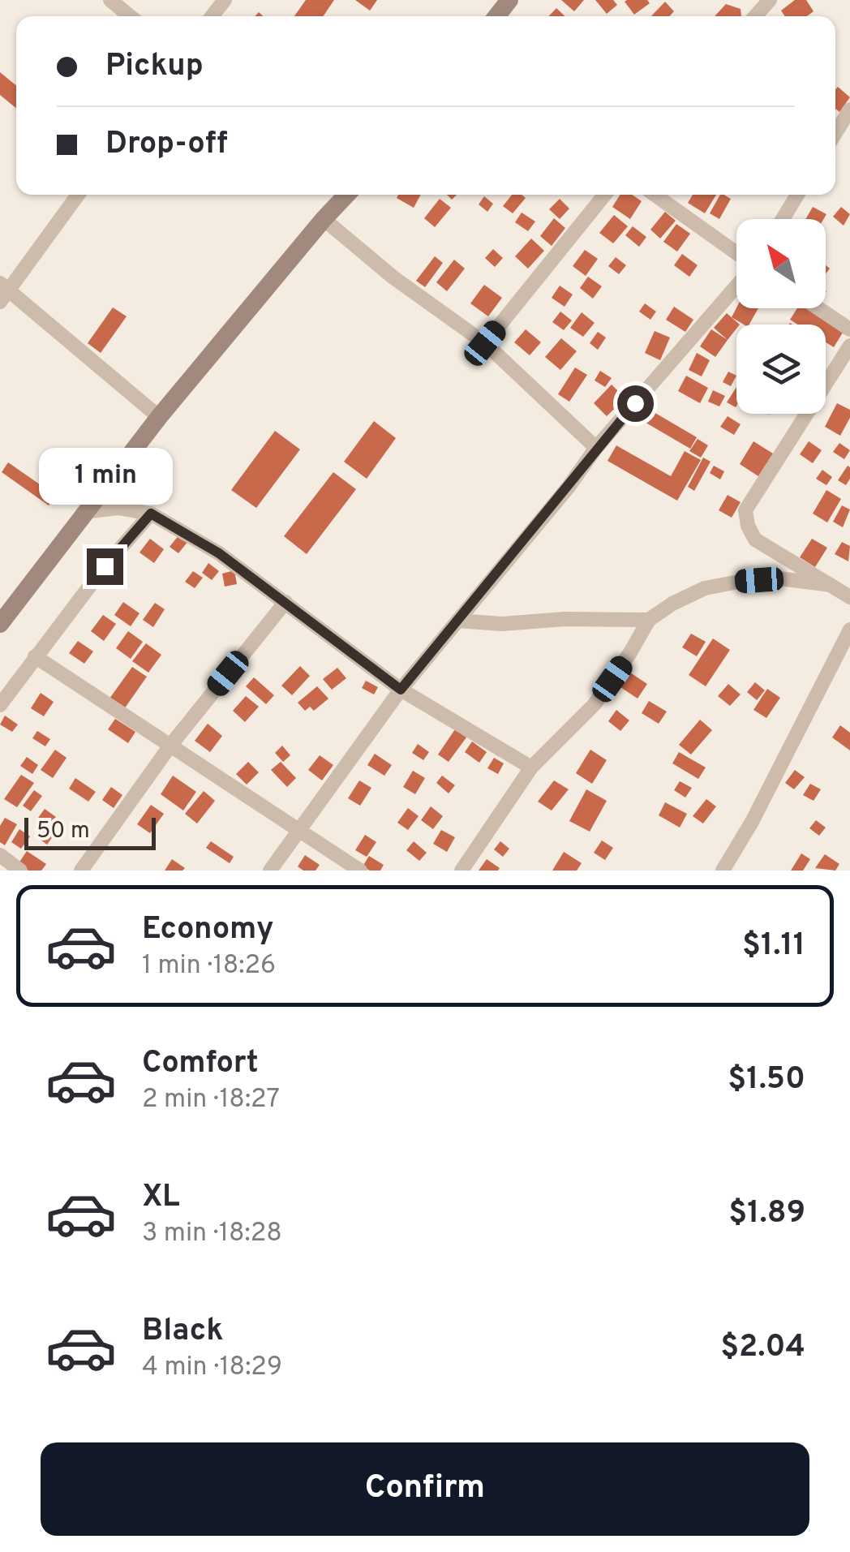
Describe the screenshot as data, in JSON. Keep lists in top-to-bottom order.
{
  "scale_bar": "50 m",
  "north": "top left",
  "page": {
    "banner": ["Pickup", "Drop-off"],
    "bubble": "1 min",
    "scale": "50 m",
    "list": [
      {
        "name": "Economy",
        "note": "1 min · 18:26",
        "value": "$1.11"
      },
      {
        "name": "Comfort",
        "note": "2 min · 18:27",
        "value": "$1.50"
      },
      {
        "name": "XL",
        "note": "3 min · 18:28",
        "value": "$1.89"
      },
      {
        "name": "Black",
        "note": "4 min · 18:29",
        "value": "$2.04"
      }
    ],
    "buttons": "Confirm"
  }
}
